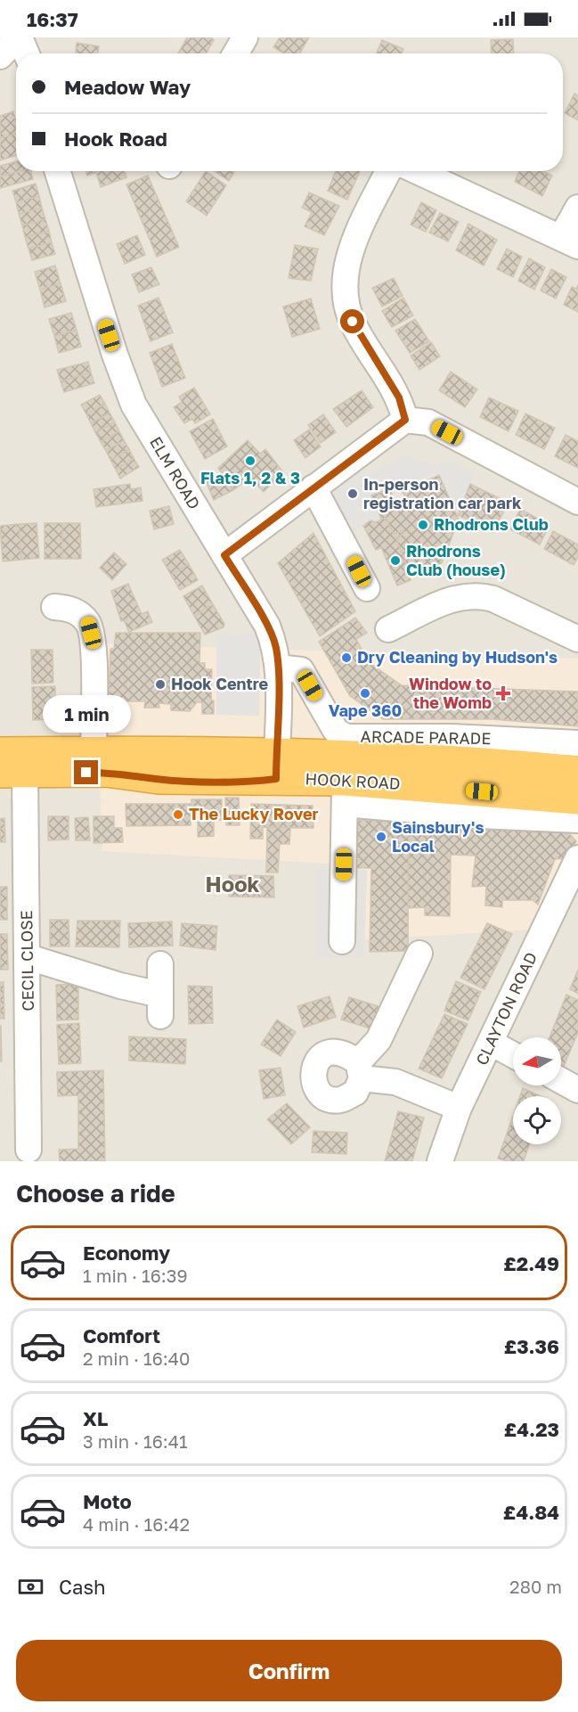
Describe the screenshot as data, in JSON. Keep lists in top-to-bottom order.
{
  "streets": {
    "highway": ["HOOK ROAD"],
    "street": [
      "ELM ROAD",
      "ARCADE PARADE",
      "CECIL CLOSE",
      "CLAYTON ROAD"
    ]
  },
  "crossings": [
    ["ELM ROAD", "ARCADE PARADE"],
    ["ELM ROAD", "HOOK ROAD"],
    ["HOOK ROAD", "CECIL CLOSE"]
  ],
  "districts": ["Hook"],
  "places": {
    "other": [
      "Flats 1, 2 & 3",
      "In-person registration car park",
      "Rhodrons Club",
      "Rhodrons Club (house)",
      "Dry Cleaning by Hudson's",
      "Hook Centre",
      "Vape 360",
      "The Lucky Rover",
      "Sainsbury's Local"
    ],
    "health": ["Window to the Womb"]
  },
  "north": "left",
  "page": {
    "status": "16:37",
    "banner": ["Meadow Way", "Hook Road"],
    "bubble": "1 min",
    "heading": "Choose a ride",
    "list": [
      {
        "name": "Economy",
        "note": "1 min · 16:39",
        "value": "£2.49"
      },
      {
        "name": "Comfort",
        "note": "2 min · 16:40",
        "value": "£3.36"
      },
      {
        "name": "XL",
        "note": "3 min · 16:41",
        "value": "£4.23"
      },
      {
        "name": "Moto",
        "note": "4 min · 16:42",
        "value": "£4.84"
      }
    ],
    "pay": ["Cash", "280 m"],
    "buttons": "Confirm"
  }
}
